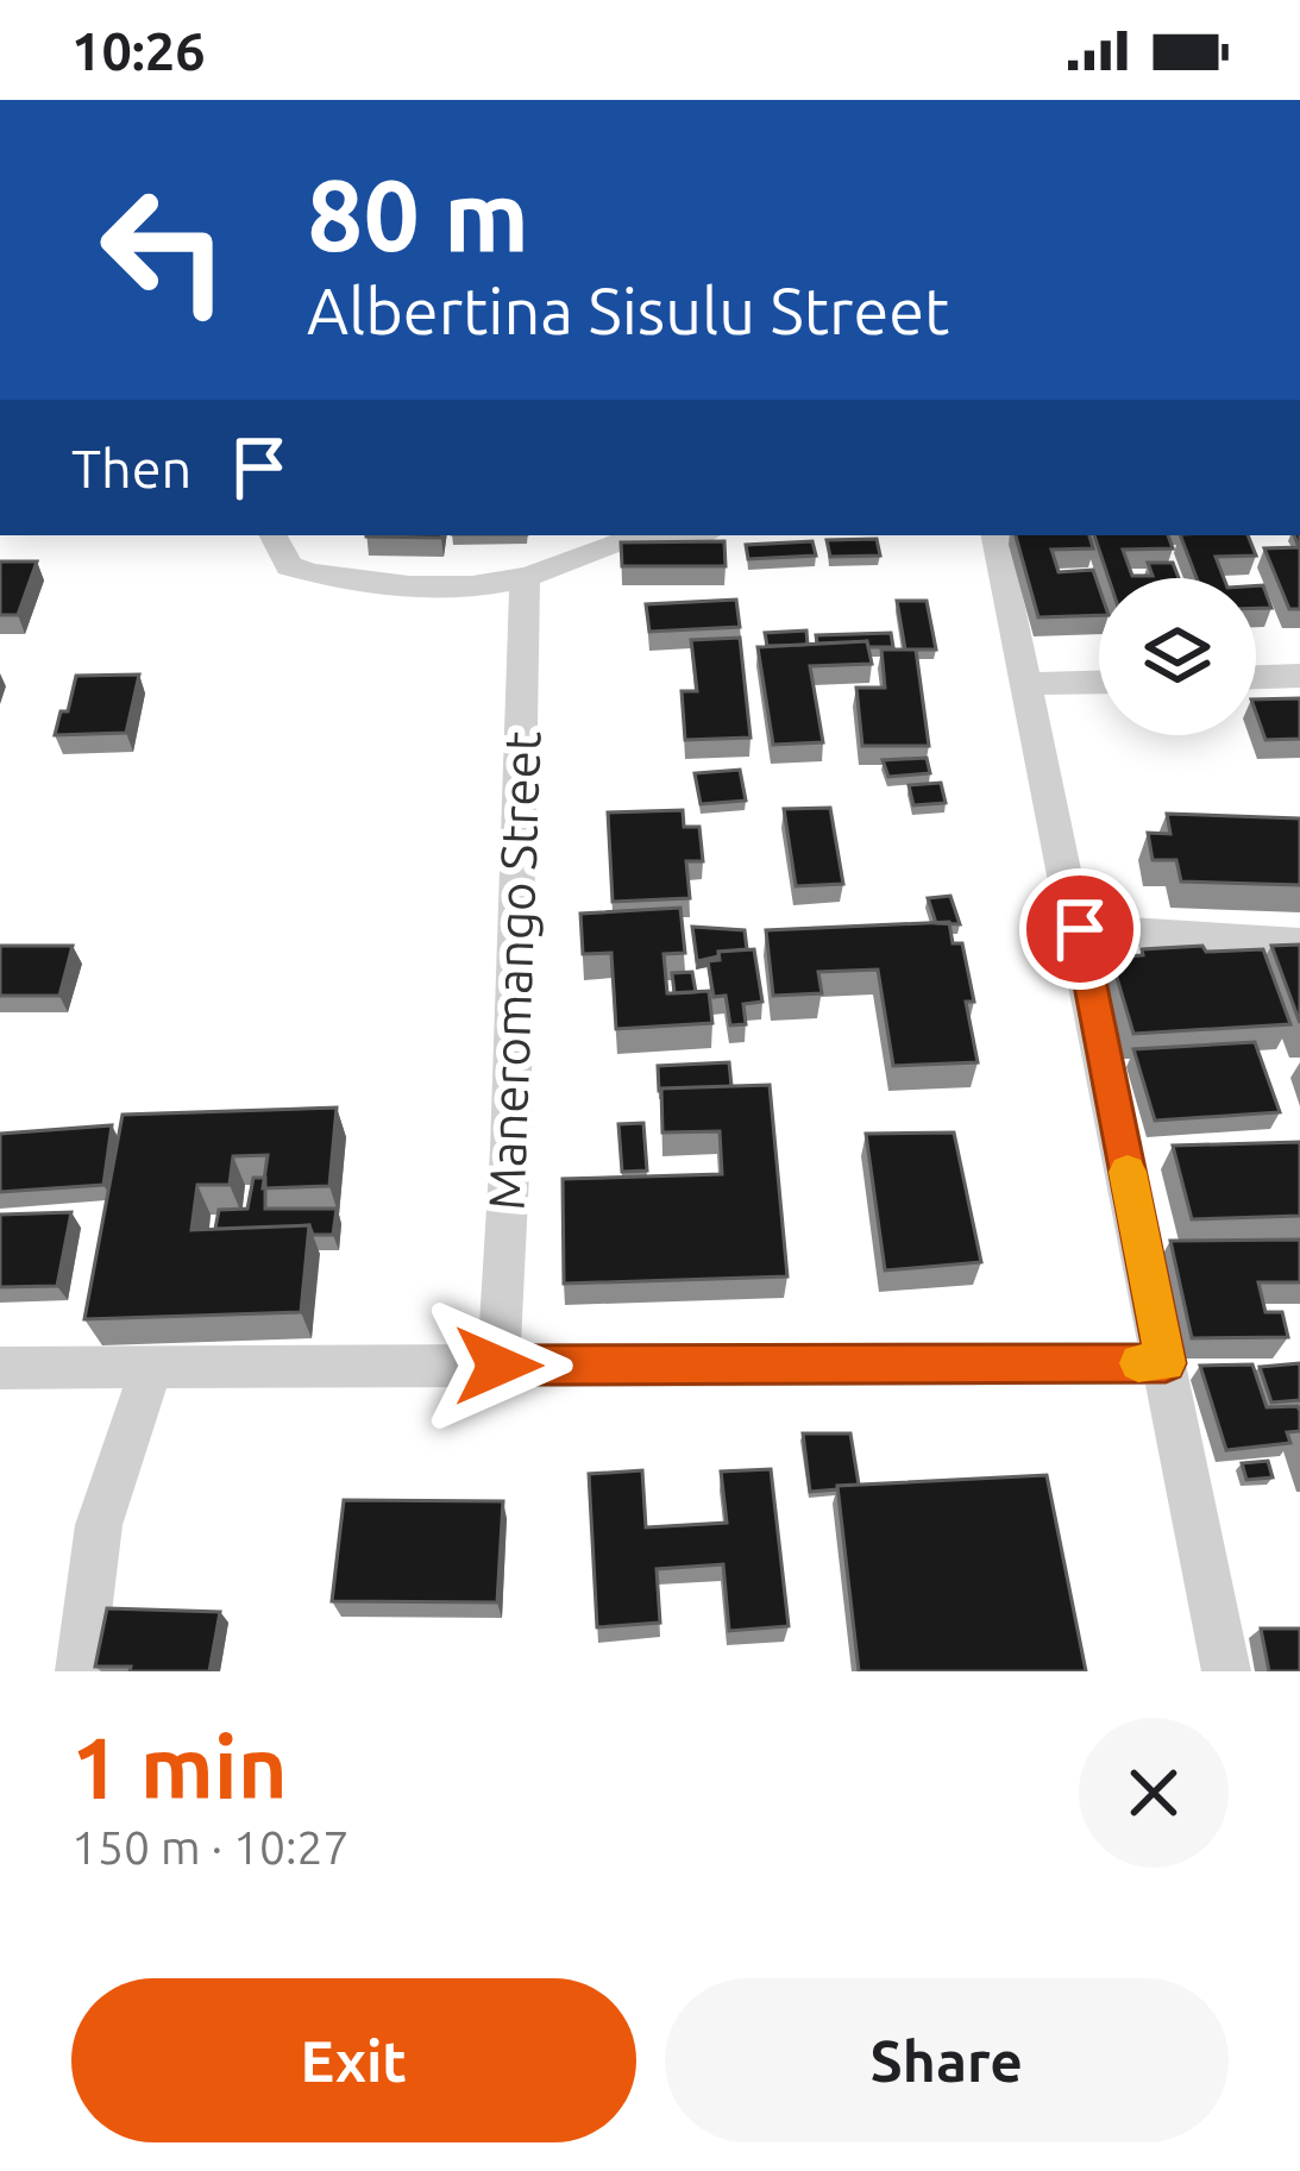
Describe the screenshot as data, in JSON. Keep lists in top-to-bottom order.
{
  "streets": {
    "street": ["Maneromango Street"]
  },
  "page": {
    "status": "10:26",
    "turn": ["80 m", "Albertina Sisulu Street"],
    "then": "Then",
    "heading": ["1 min", "150 m · 10:27"],
    "buttons": ["Exit", "Share"]
  }
}
